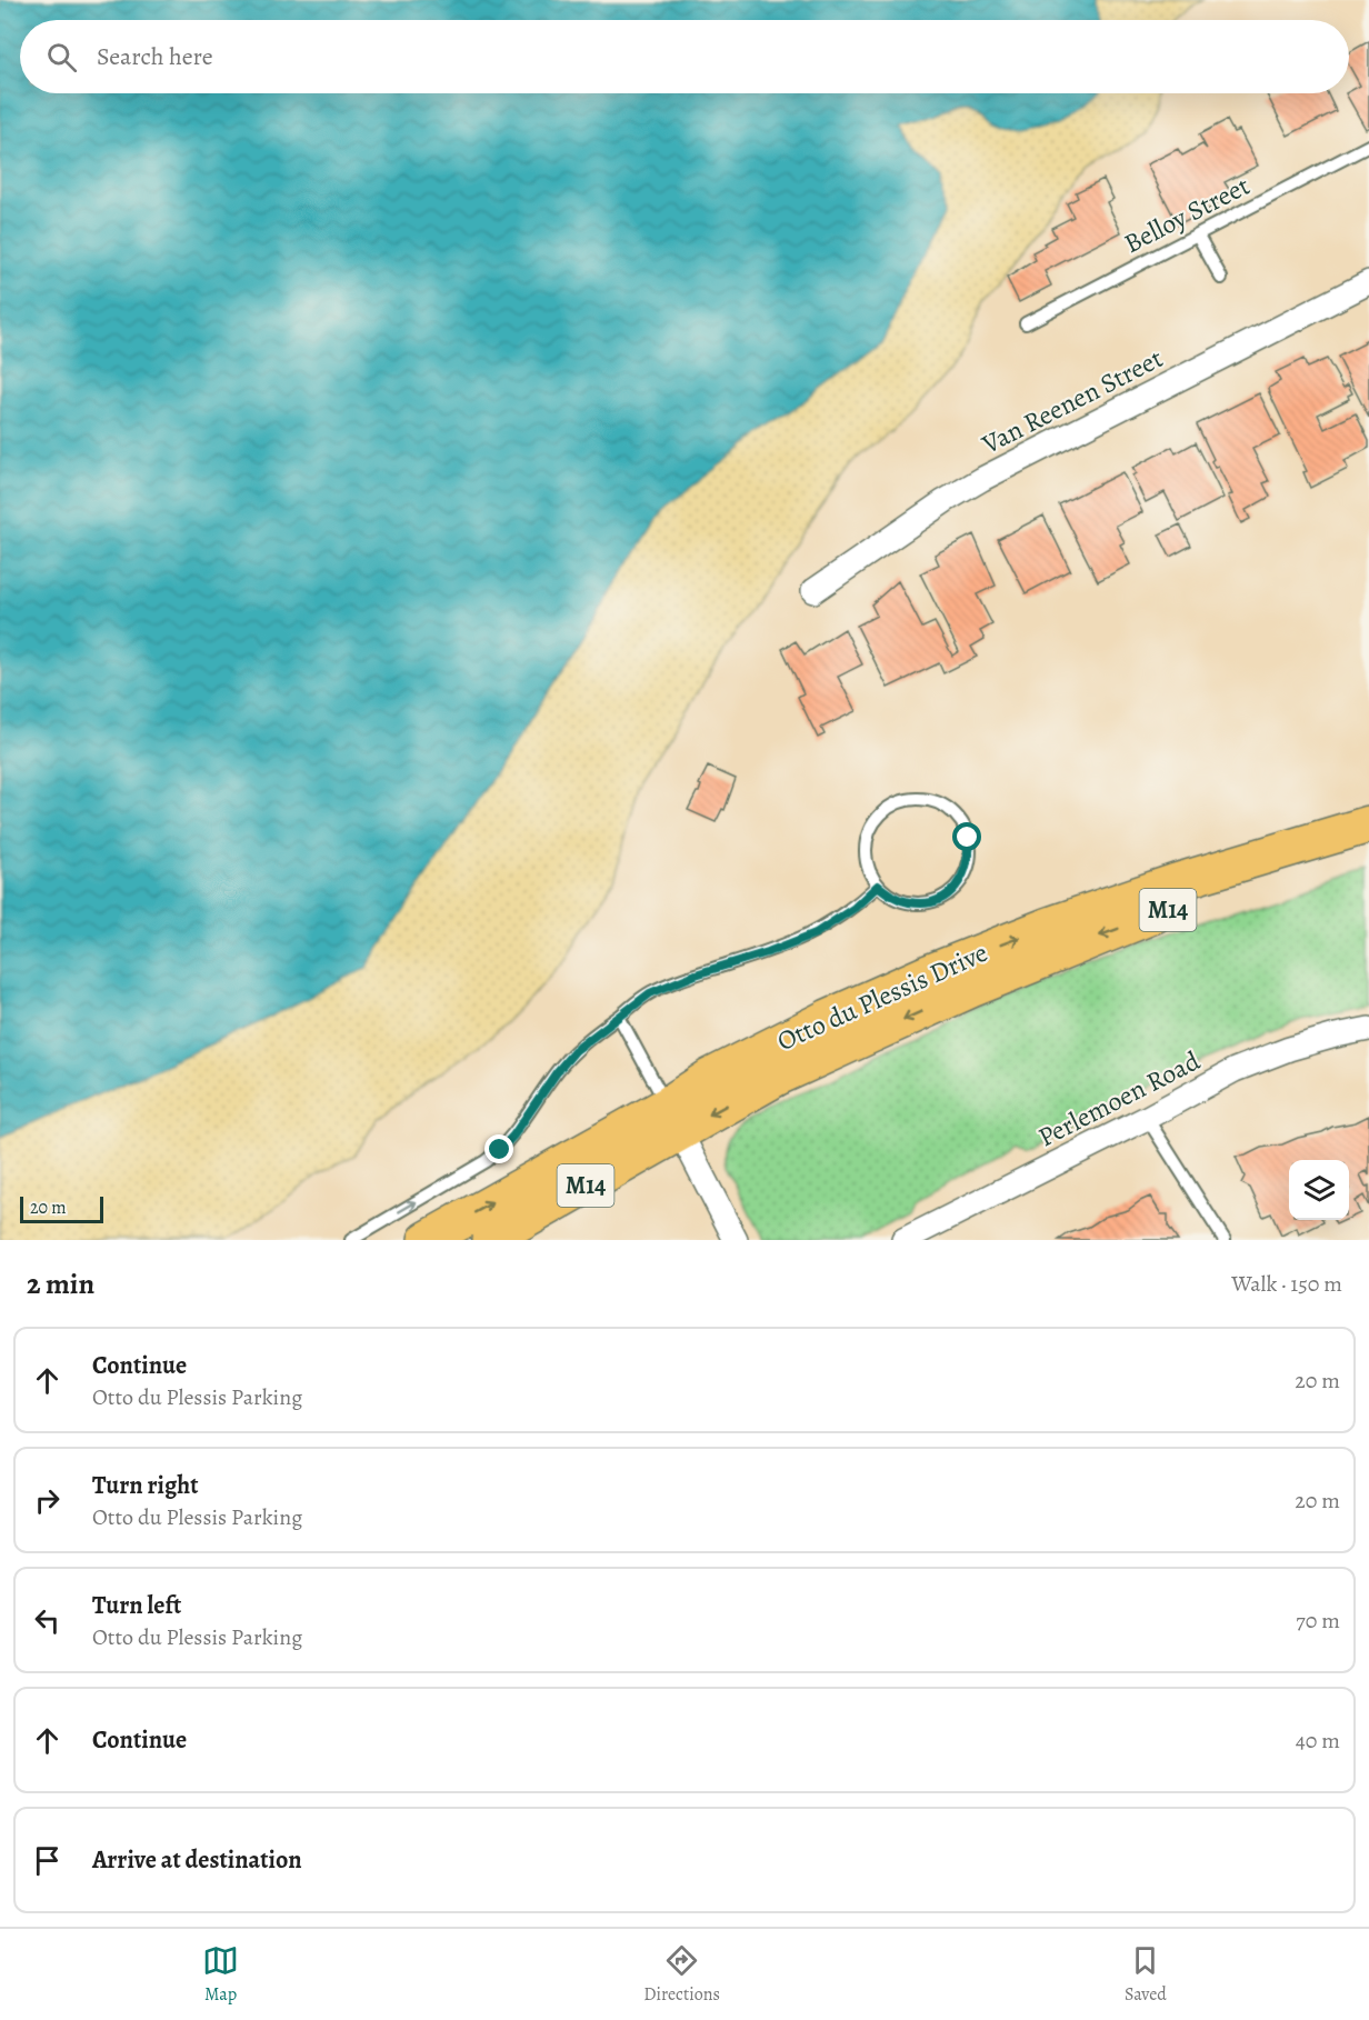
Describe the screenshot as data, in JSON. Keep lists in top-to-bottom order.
{
  "streets": {
    "main road": ["M14", "Otto du Plessis Drive"],
    "street": ["Van Reenen Street", "Perlemoen Road"],
    "lane": ["Belloy Street"]
  },
  "scale_bar": "20 m",
  "page": {
    "search": "Search here",
    "scale": "20 m",
    "heading": ["2 min", "Walk · 150 m"],
    "list": [
      ["Continue", "Otto du Plessis Parking", "20 m"],
      ["Turn right", "Otto du Plessis Parking", "20 m"],
      ["Turn left", "Otto du Plessis Parking", "70 m"],
      ["Continue", "40 m"],
      "Arrive at destination"
    ],
    "nav": ["Map", "Directions", "Saved"]
  }
}
